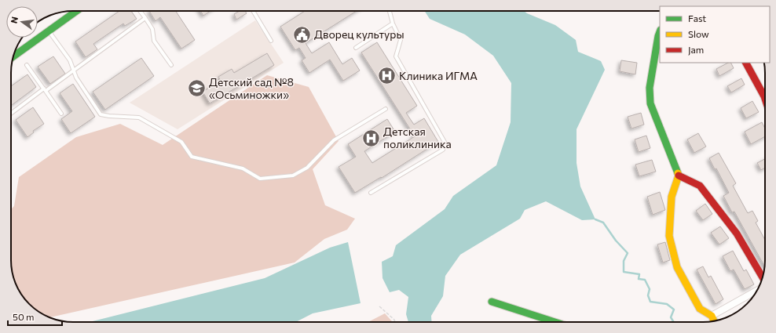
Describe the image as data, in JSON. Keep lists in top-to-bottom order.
{
  "places": {
    "public building": ["Дворец культуры"],
    "hospital": ["Клиника ИГМА", "Детская поликлиника"],
    "school or university": ["Детский сад №8 «Осьминожки»"]
  },
  "legend": ["Fast", "Slow", "Jam"],
  "scale_bar": "50 m",
  "north": "left"
}
